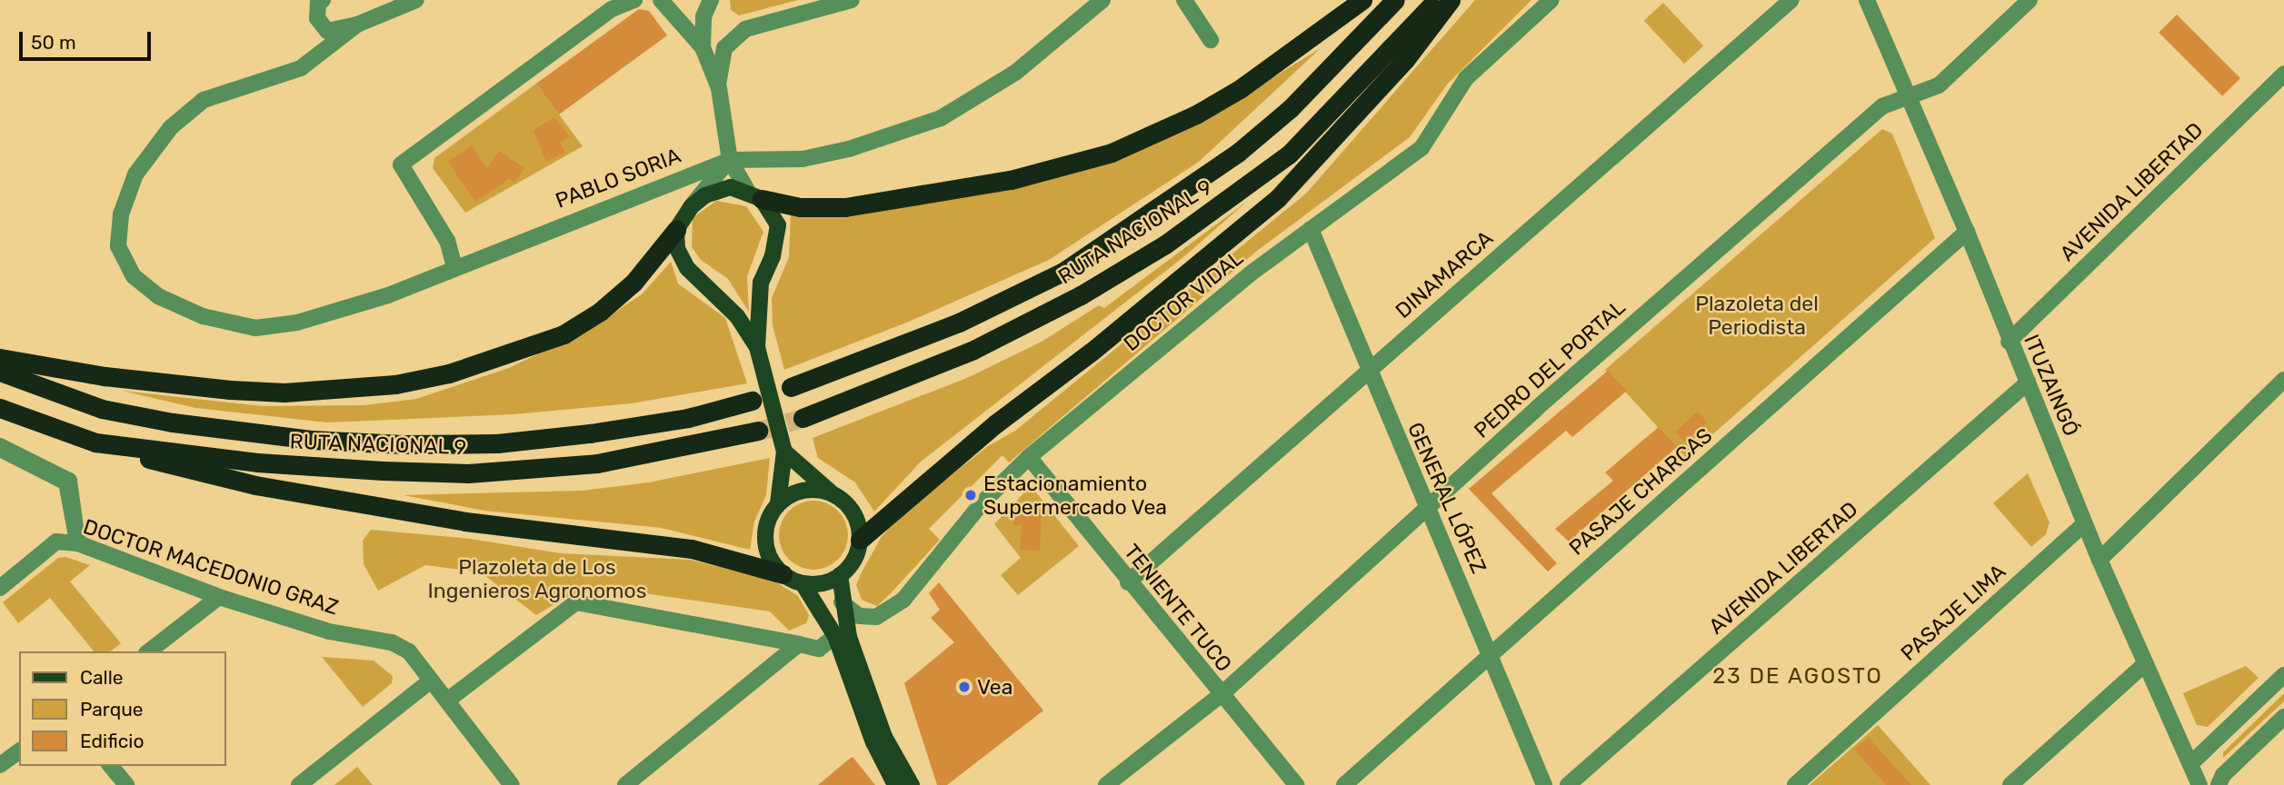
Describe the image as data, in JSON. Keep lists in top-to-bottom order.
{
  "streets": {
    "highway": ["RUTA NACIONAL 9"],
    "street": [
      "PABLO SORIA",
      "AVENIDA LIBERTAD",
      "DINAMARCA",
      "DOCTOR VIDAL",
      "PEDRO DEL PORTAL",
      "ITUZAINGÓ",
      "PASAJE CHARCAS",
      "GENERAL LÓPEZ",
      "DOCTOR MACEDONIO GRAZ",
      "TENIENTE TUCO",
      "PASAJE LIMA"
    ]
  },
  "crossings": [
    ["AVENIDA LIBERTAD", "ITUZAINGÓ"],
    ["DINAMARCA", "GENERAL LÓPEZ"],
    ["DINAMARCA", "TENIENTE TUCO"],
    ["DOCTOR VIDAL", "GENERAL LÓPEZ"],
    ["DOCTOR VIDAL", "TENIENTE TUCO"],
    ["PEDRO DEL PORTAL", "ITUZAINGÓ"],
    ["PEDRO DEL PORTAL", "GENERAL LÓPEZ"],
    ["PEDRO DEL PORTAL", "TENIENTE TUCO"],
    ["ITUZAINGÓ", "PASAJE CHARCAS"],
    ["ITUZAINGÓ", "PASAJE LIMA"],
    ["PASAJE CHARCAS", "GENERAL LÓPEZ"]
  ],
  "districts": ["23 DE AGOSTO"],
  "parks": ["Plazoleta del Periodista", "Plazoleta de Los Ingenieros Agronomos"],
  "places": ["Estacionamiento Supermercado Vea", "Vea"],
  "legend": ["Calle", "Parque", "Edificio"],
  "scale_bar": "50 m"
}
